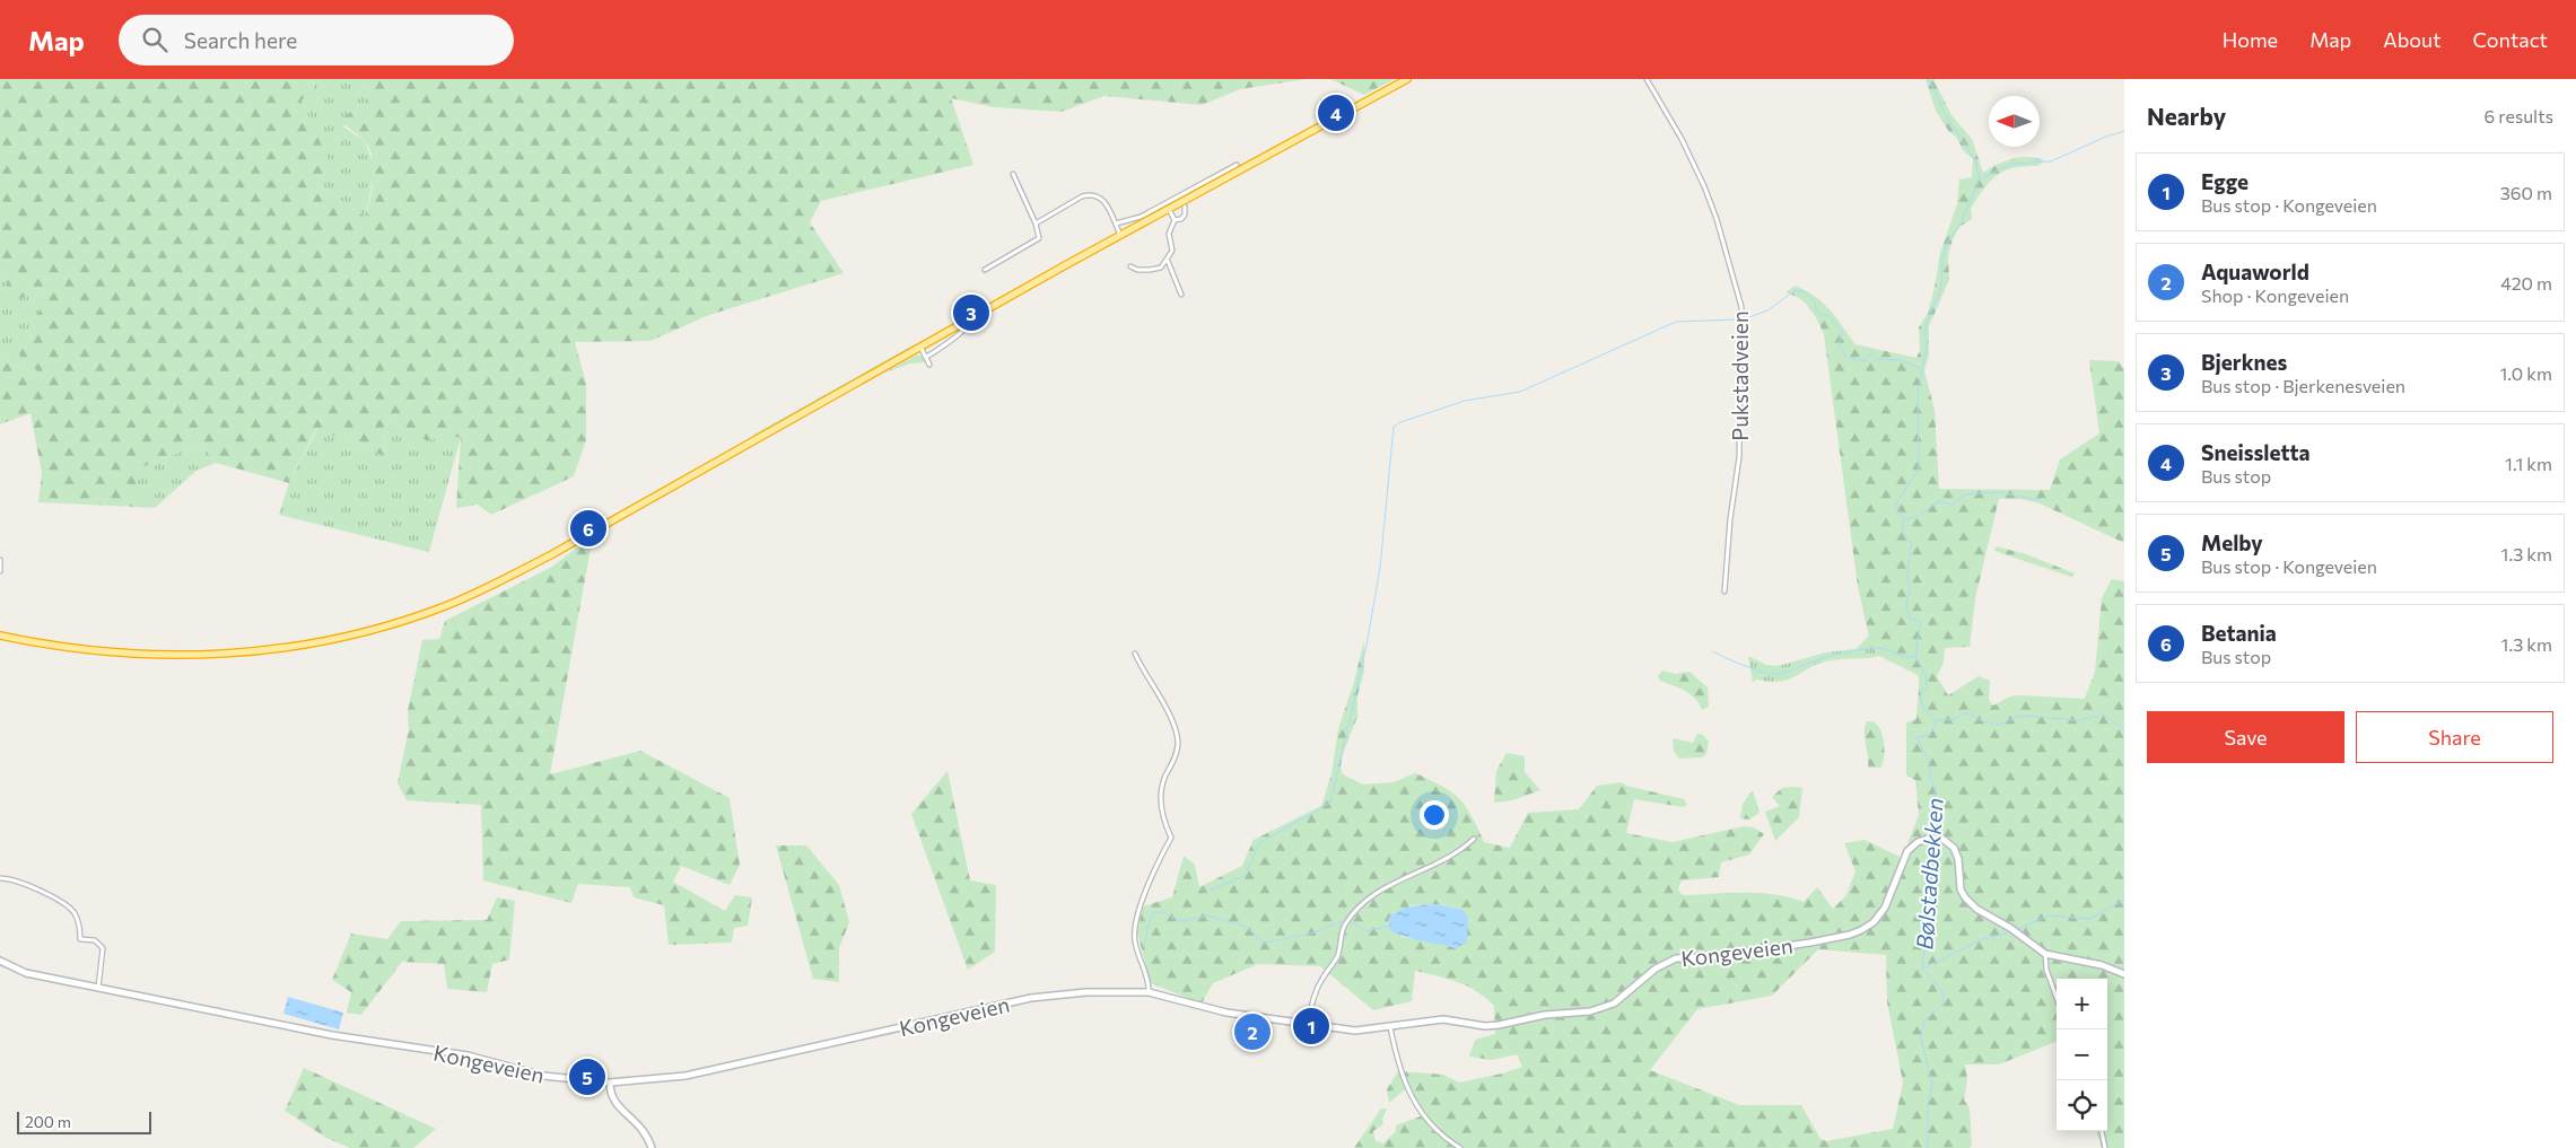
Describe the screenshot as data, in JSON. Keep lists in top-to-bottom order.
{
  "streets": {
    "main road": ["Kongeveien"],
    "street": ["Pukstadveien"]
  },
  "water": ["Bølstadbekken"],
  "scale_bar": "200 m",
  "north": "left",
  "page": {
    "header": "Map",
    "search": "Search here",
    "nav": [
      "Home",
      "Map",
      "About",
      "Contact"
    ],
    "heading": ["Nearby", "6 results"],
    "pins": [
      "4",
      "3",
      "6",
      "1",
      "2",
      "5"
    ],
    "list": [
      {
        "mark": "1",
        "name": "Egge",
        "note": "Bus stop · Kongeveien",
        "value": "360 m"
      },
      {
        "mark": "2",
        "name": "Aquaworld",
        "note": "Shop · Kongeveien",
        "value": "420 m"
      },
      {
        "mark": "3",
        "name": "Bjerknes",
        "note": "Bus stop · Bjerkenesveien",
        "value": "1.0 km"
      },
      {
        "mark": "4",
        "name": "Sneissletta",
        "note": "Bus stop",
        "value": "1.1 km"
      },
      {
        "mark": "5",
        "name": "Melby",
        "note": "Bus stop · Kongeveien",
        "value": "1.3 km"
      },
      {
        "mark": "6",
        "name": "Betania",
        "note": "Bus stop",
        "value": "1.3 km"
      }
    ],
    "buttons": ["Save", "Share"],
    "map_buttons": ["+", "−"],
    "scale": "200 m"
  }
}
